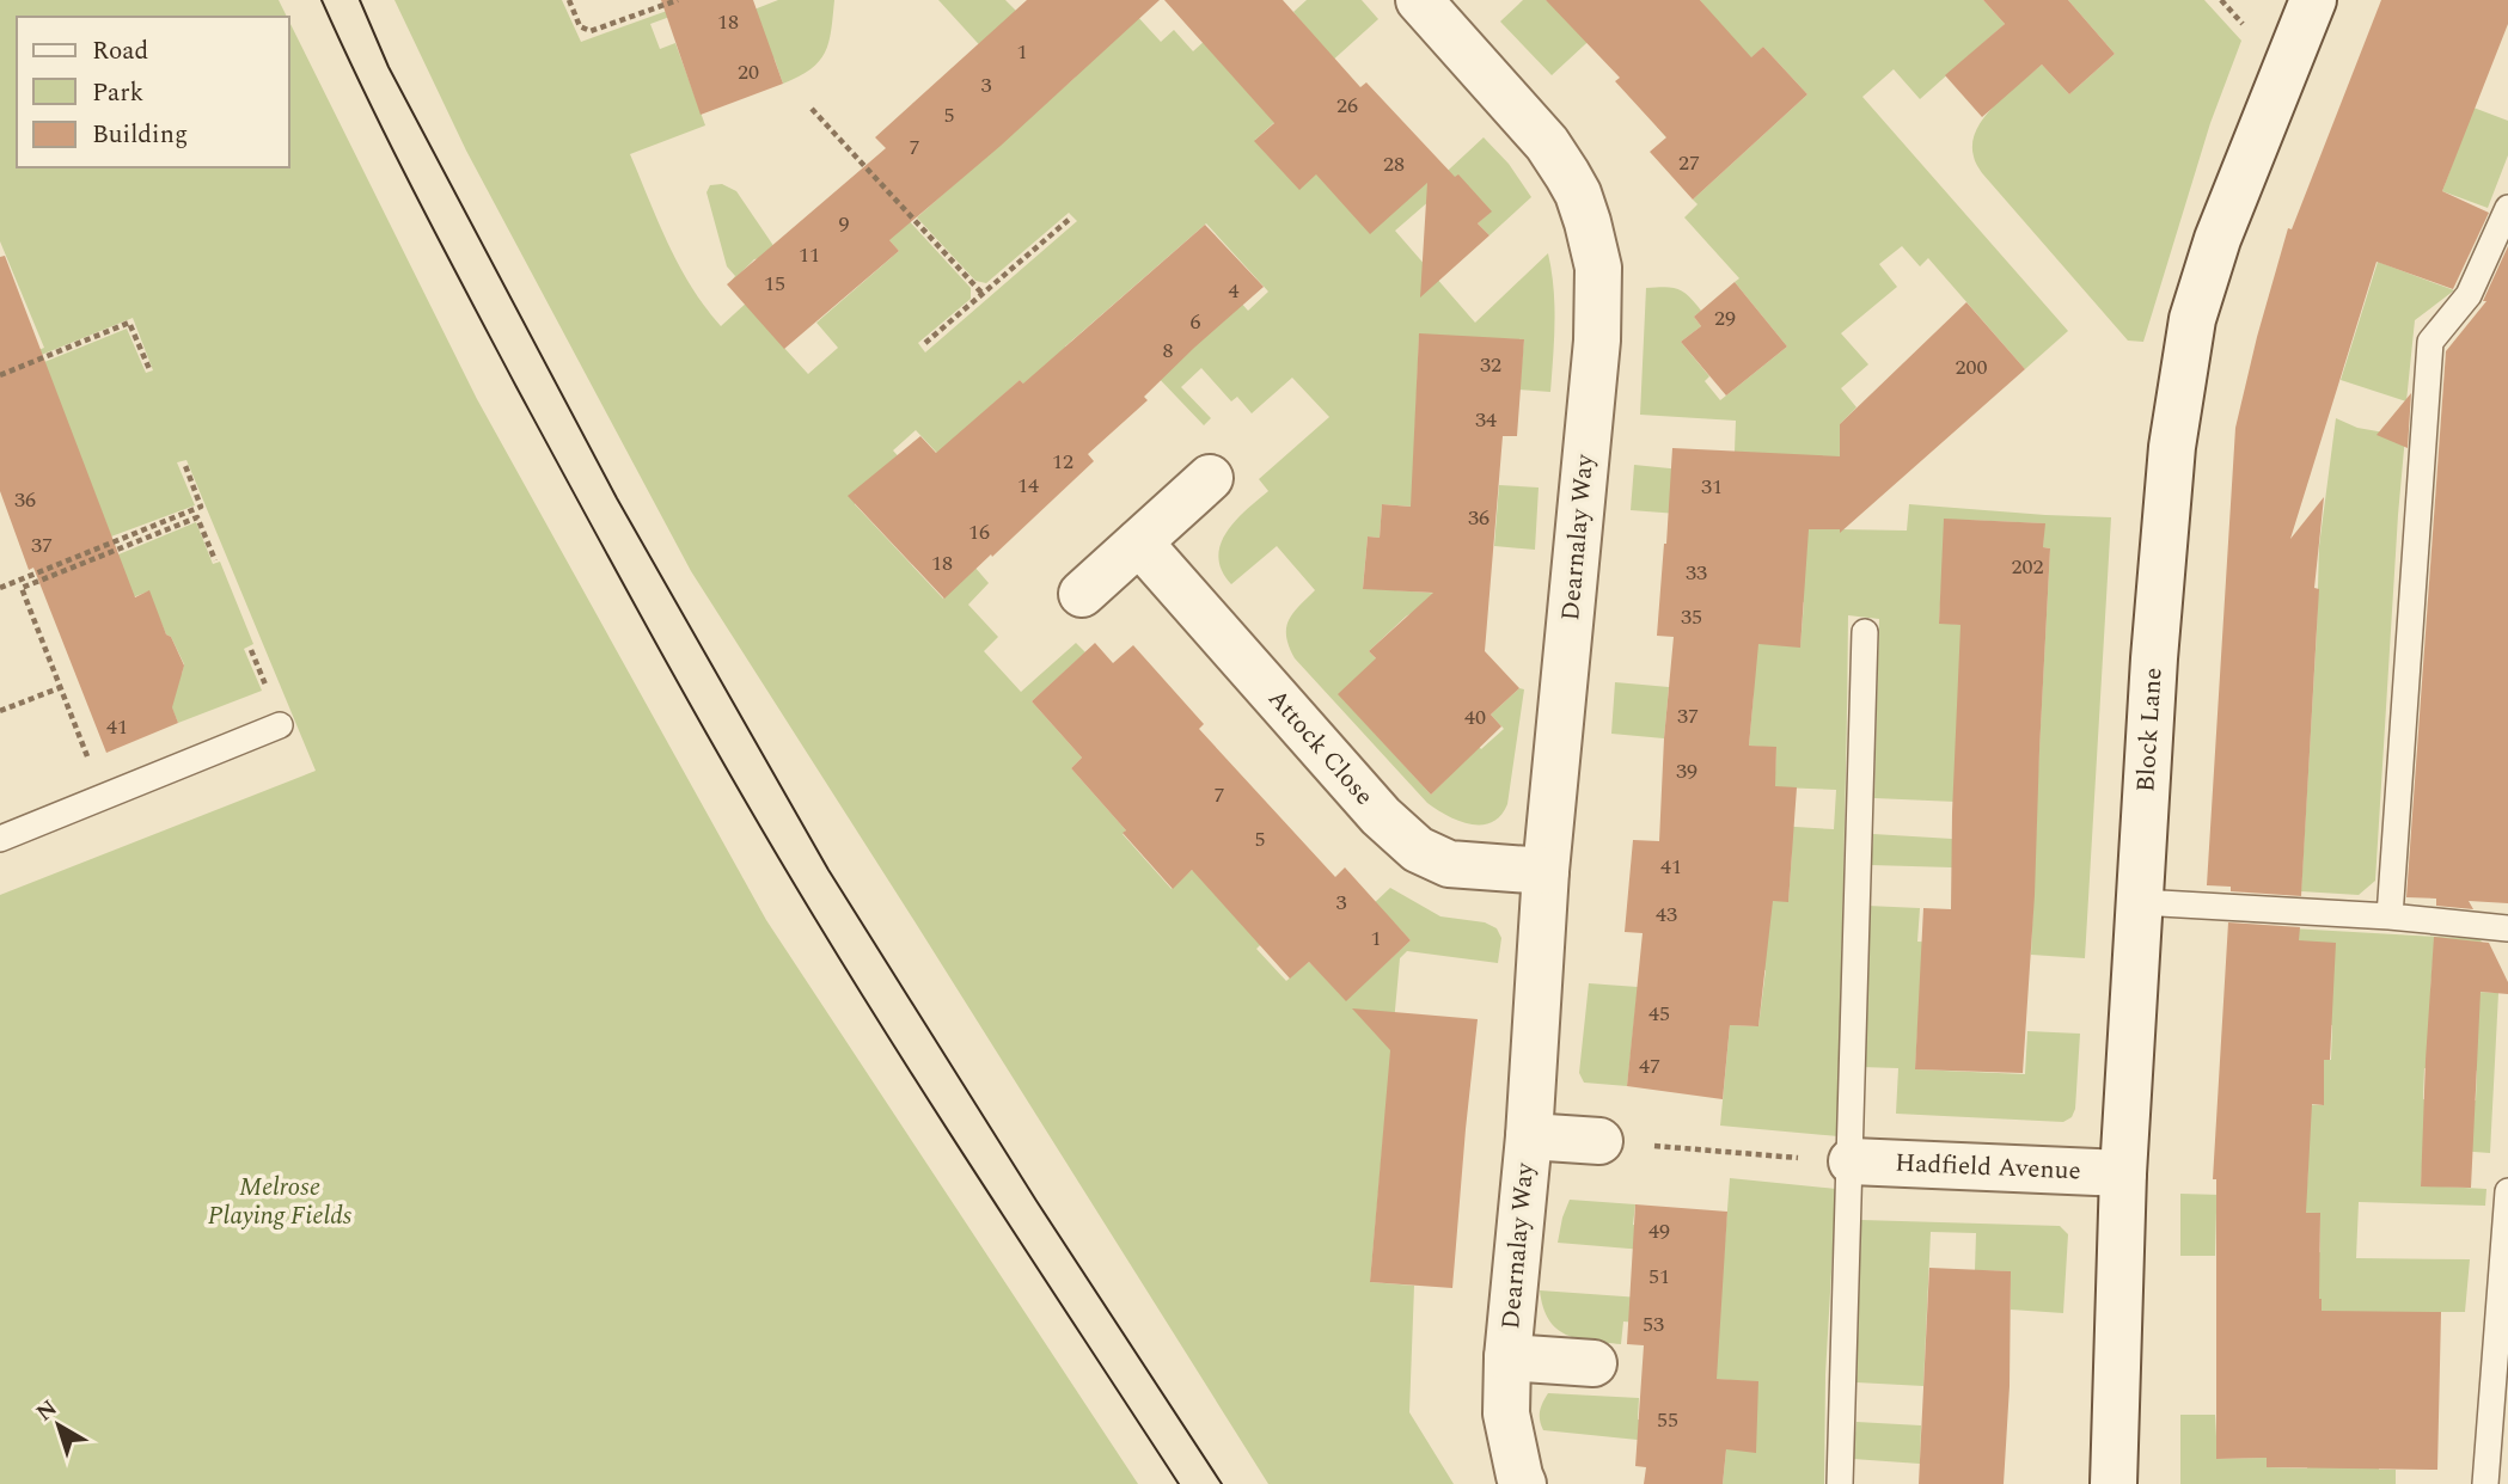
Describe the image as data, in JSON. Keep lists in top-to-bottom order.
{
  "streets": {
    "street": [
      "Dearnalay Way",
      "Block Lane",
      "Attock Close",
      "Hadfield Avenue"
    ]
  },
  "crossings": [
    ["Dearnalay Way", "Attock Close"],
    ["Block Lane", "Hadfield Avenue"]
  ],
  "parks": ["Melrose Playing Fields"],
  "house_numbers": [
    "18",
    "1",
    "20",
    "3",
    "26",
    "5",
    "7",
    "27",
    "28",
    "9",
    "11",
    "15",
    "4",
    "29",
    "6",
    "8",
    "32",
    "200",
    "34",
    "12",
    "14",
    "31",
    "36",
    "36",
    "16",
    "37",
    "18",
    "202",
    "33",
    "35",
    "37",
    "40",
    "41",
    "39",
    "7",
    "5",
    "41",
    "3",
    "43",
    "1",
    "45",
    "47",
    "49",
    "51",
    "53",
    "55"
  ],
  "legend": ["Road", "Park", "Building"],
  "north": "top left"
}
